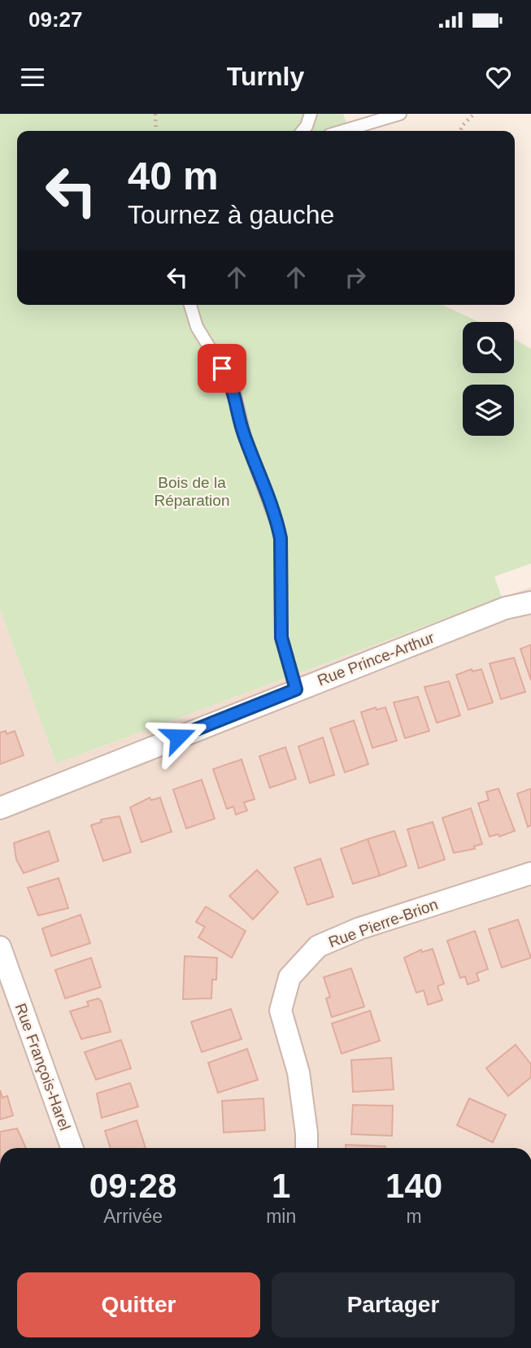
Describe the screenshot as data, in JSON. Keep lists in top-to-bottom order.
{
  "streets": {
    "street": ["Rue Prince-Arthur", "Rue Pierre-Brion", "Rue François-Harel"]
  },
  "parks": ["Bois de la Réparation"],
  "page": {
    "status": "09:27",
    "header": "Turnly",
    "turn": ["40 m", "Tournez à gauche"],
    "eta": [
      "09:28",
      "Arrivée",
      "1",
      "min",
      "140",
      "m"
    ],
    "buttons": ["Quitter", "Partager"]
  }
}
